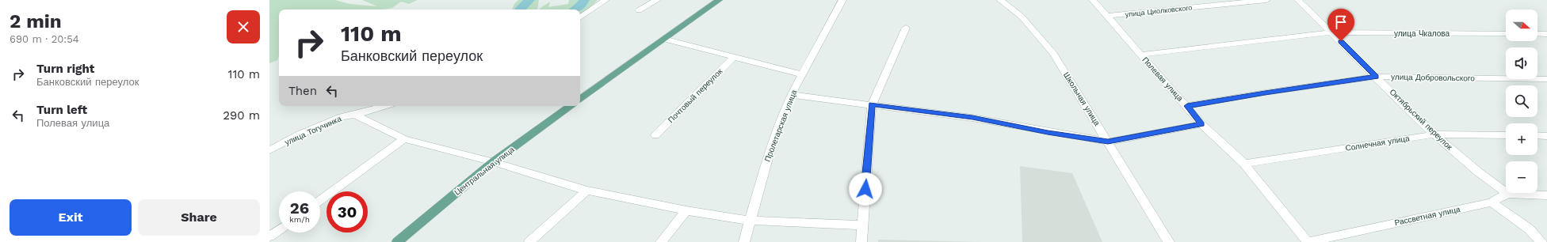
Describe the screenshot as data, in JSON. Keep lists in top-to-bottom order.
{
  "streets": {
    "main road": ["Центральная улица"],
    "street": [
      "улица Циолковского",
      "улица Чкалова",
      "улица Добровольского",
      "Полевая улица",
      "Почтовый переулок",
      "Школьная улица",
      "Октябрьский переулок",
      "Пролетарская улица",
      "улица Тогучинка",
      "Солнечная улица",
      "Рассветная улица"
    ]
  },
  "crossings": [
    ["улица Циолковского", "Полевая улица"],
    ["улица Чкалова", "Полевая улица"],
    ["улица Чкалова", "Октябрьский переулок"],
    ["улица Добровольского", "Полевая улица"],
    ["улица Добровольского", "Октябрьский переулок"],
    ["Полевая улица", "Солнечная улица"],
    ["Полевая улица", "Рассветная улица"],
    ["Октябрьский переулок", "Солнечная улица"],
    ["Октябрьский переулок", "Рассветная улица"]
  ],
  "north": "right",
  "page": {
    "heading": ["2 min", "690 m · 20:54"],
    "map_buttons": ["+", "−"],
    "turn": ["110 m", "Банковский переулок"],
    "list": [
      {
        "name": "Turn right",
        "note": "Банковский переулок",
        "value": "110 m"
      },
      {
        "name": "Turn left",
        "note": "Полевая улица",
        "value": "290 m"
      }
    ],
    "then": "Then",
    "speed": "26 km/h",
    "limit": "30",
    "buttons": ["Exit", "Share"]
  }
}
